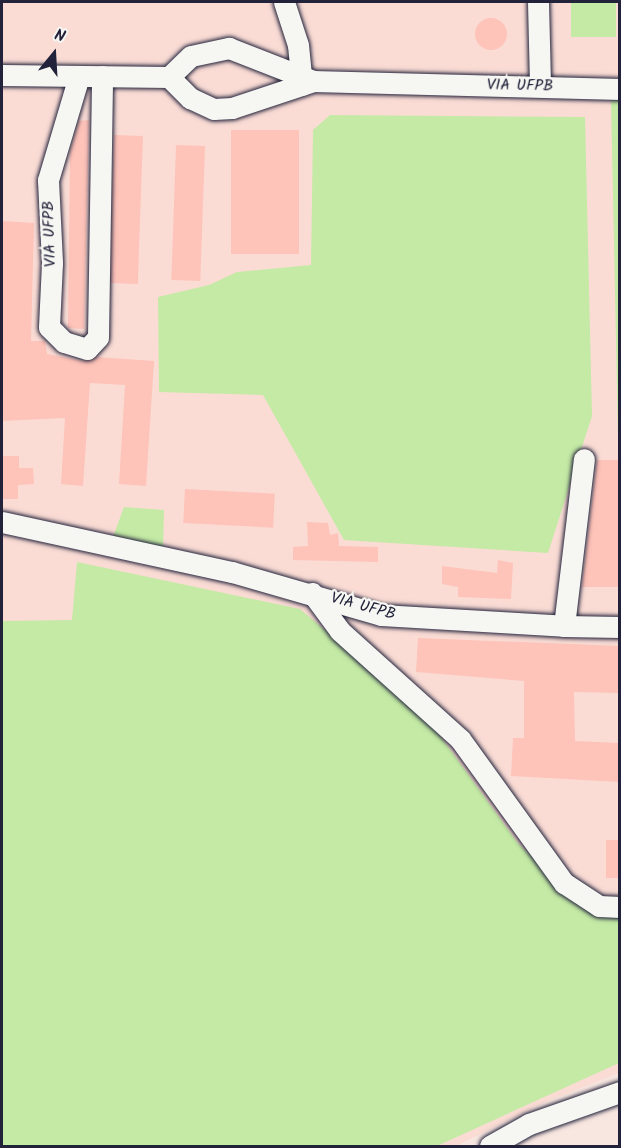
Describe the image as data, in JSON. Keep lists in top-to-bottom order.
{
  "streets": {
    "street": ["VIA UFPB"]
  },
  "north": "top"
}
